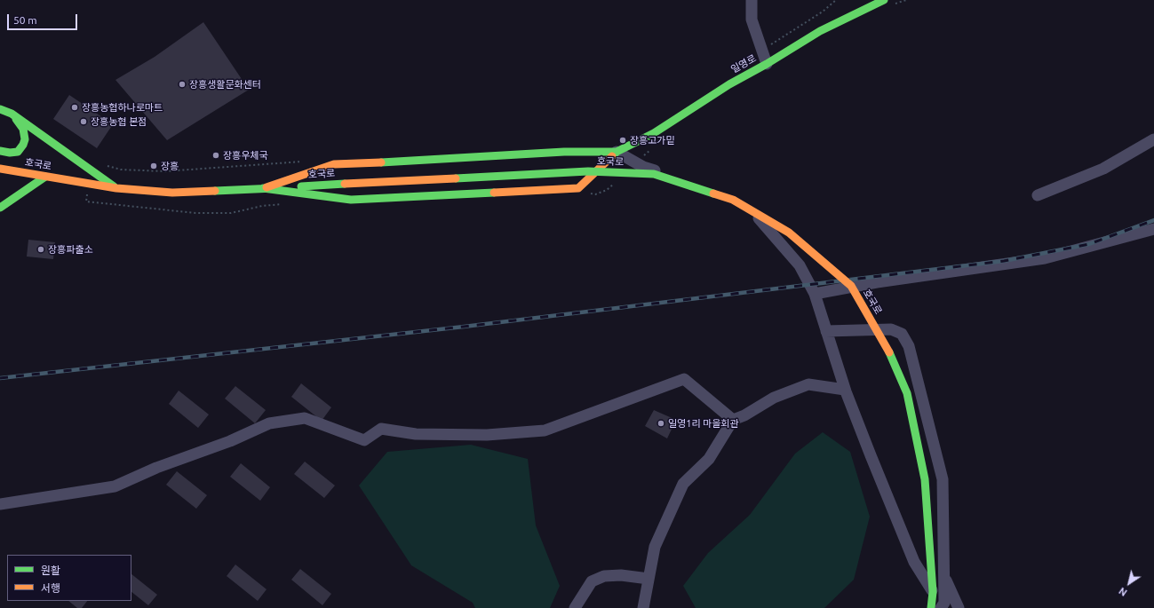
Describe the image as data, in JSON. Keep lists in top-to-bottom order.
{
  "streets": {
    "main road": ["일영로", "호국로"]
  },
  "places": [
    "장흥생활문화센터",
    "장흥농협하나로마트",
    "장흥농협 본점",
    "장흥고가밑",
    "장흥우체국",
    "장흥",
    "장흥파출소",
    "일영1리 마을회관"
  ],
  "legend": ["원활", "서행"],
  "scale_bar": "50 m",
  "north": "bottom left"
}
